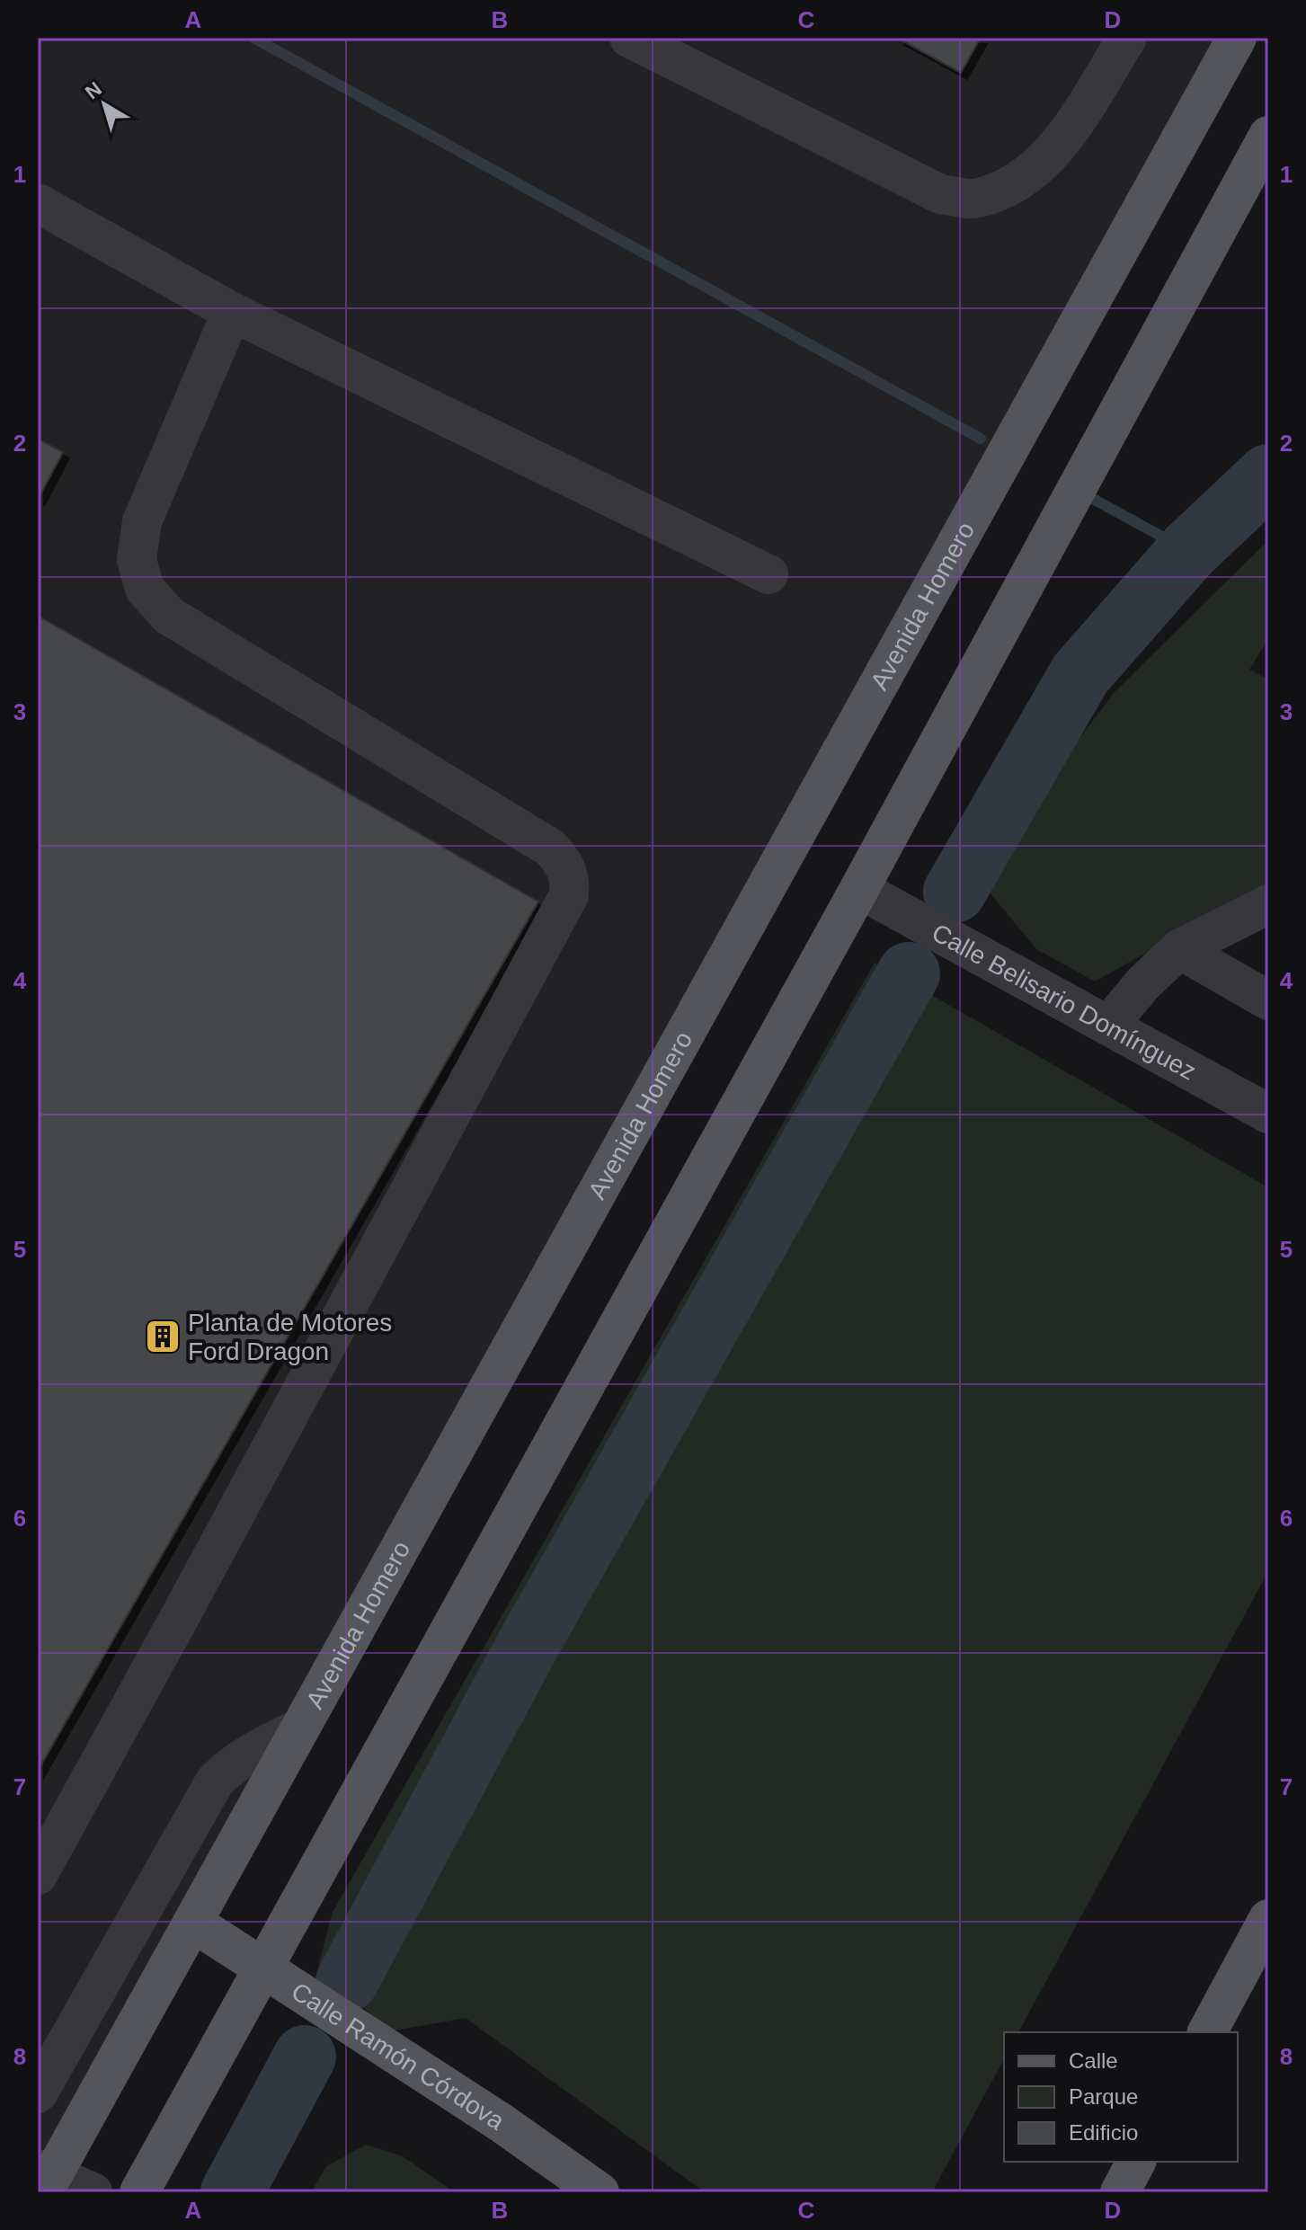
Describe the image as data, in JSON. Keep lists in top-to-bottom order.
{
  "streets": {
    "main road": ["Avenida Homero", "Calle Ramón Córdova"],
    "street": ["Calle Belisario Domínguez"]
  },
  "crossings": [
    ["Avenida Homero", "Calle Ramón Córdova"]
  ],
  "places": {
    "building": ["Planta de Motores Ford Dragon"]
  },
  "legend": ["Calle", "Parque", "Edificio"],
  "north": "top left",
  "grid": {
    "columns": [
      "A",
      "B",
      "C",
      "D"
    ],
    "rows": [
      "1",
      "2",
      "3",
      "4",
      "5",
      "6",
      "7",
      "8"
    ]
  }
}
